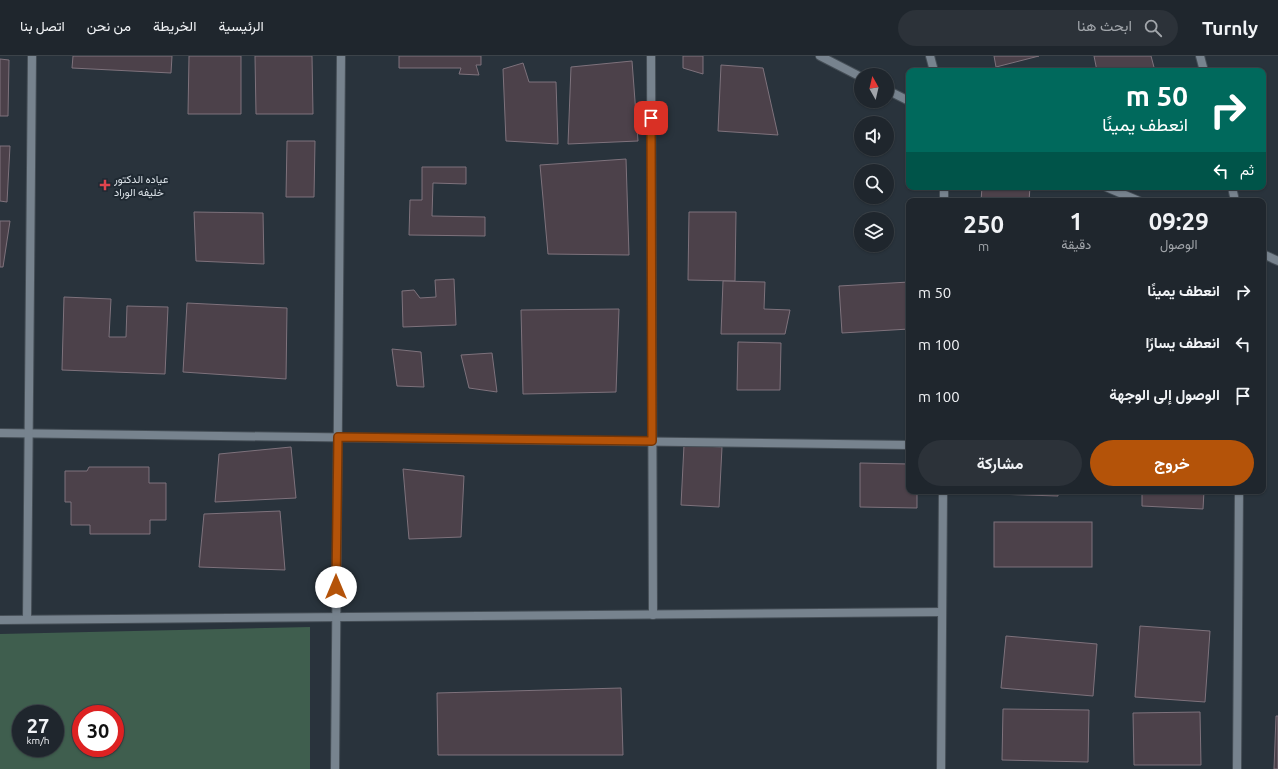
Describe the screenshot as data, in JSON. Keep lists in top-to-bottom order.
{
  "places": {
    "health": ["عياده الدكتور خليفه الوراد"]
  },
  "north": "top",
  "page": {
    "header": "Turnly",
    "search": "ابحث هنا",
    "nav": [
      "الرئيسية",
      "الخريطة",
      "من نحن",
      "اتصل بنا"
    ],
    "turn": ["50 m", "انعطف يمينًا"],
    "then": "ثم",
    "eta": [
      "09:29",
      "الوصول",
      "1",
      "دقيقة",
      "250",
      "m"
    ],
    "list": [
      {
        "name": "انعطف يمينًا",
        "value": "50 m"
      },
      {
        "name": "انعطف يسارًا",
        "value": "100 m"
      },
      {
        "name": "الوصول إلى الوجهة",
        "value": "100 m"
      }
    ],
    "buttons": ["خروج", "مشاركة"],
    "speed": "27 km/h",
    "limit": "30"
  }
}
